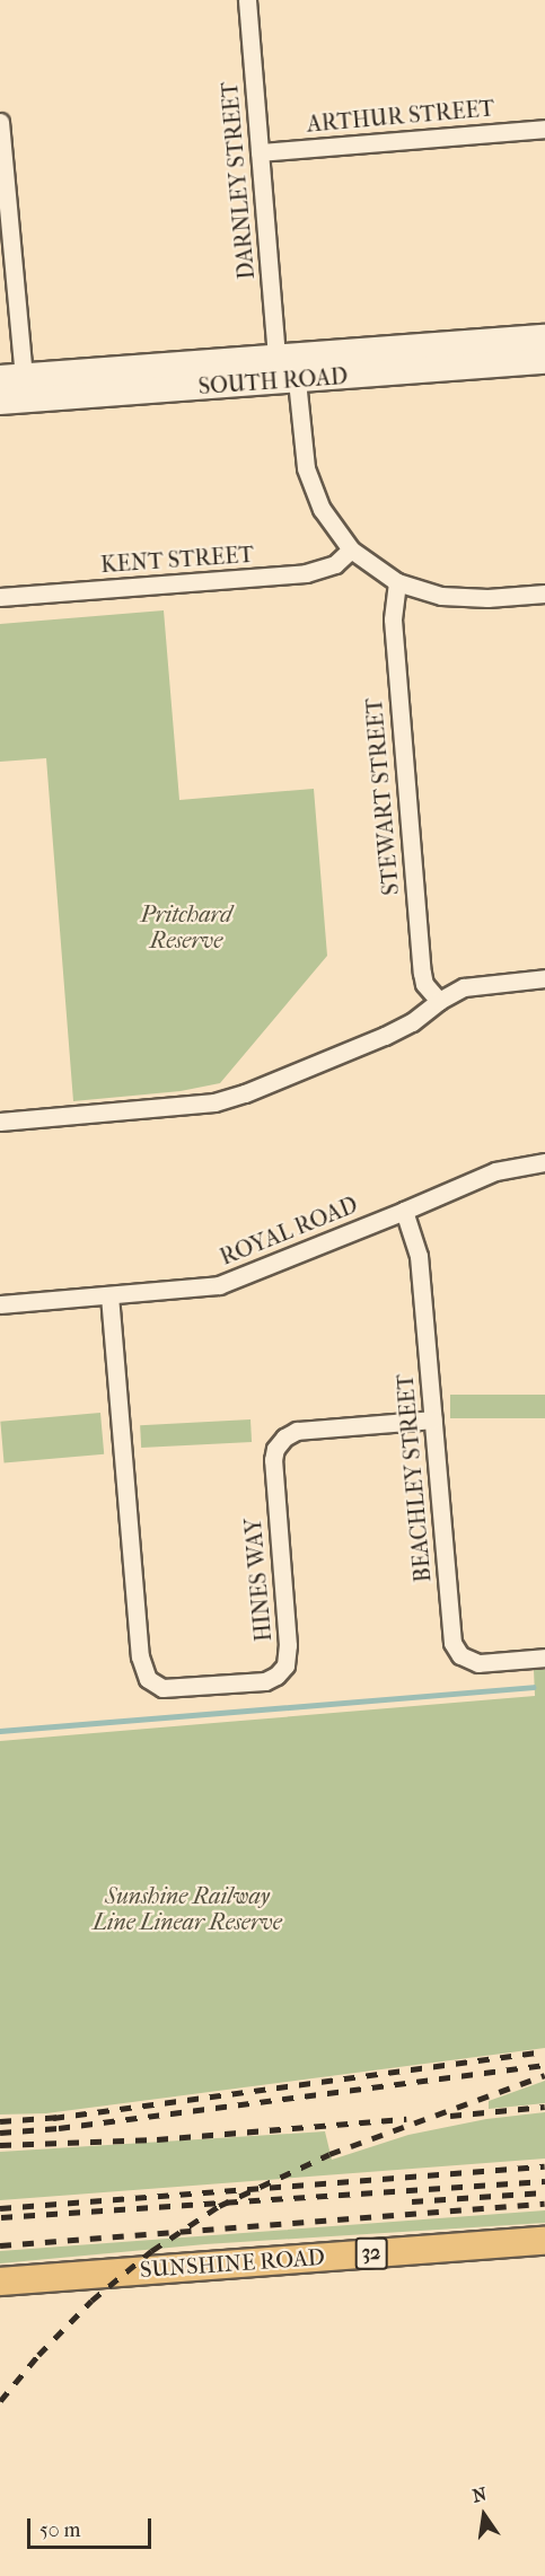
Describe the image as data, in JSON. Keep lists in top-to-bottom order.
{
  "streets": {
    "main road": ["32", "SUNSHINE ROAD"],
    "street": [
      "ARTHUR STREET",
      "DARNLEY STREET",
      "SOUTH ROAD",
      "KENT STREET",
      "STEWART STREET",
      "ROYAL ROAD",
      "BEACHLEY STREET",
      "HINES WAY"
    ]
  },
  "crossings": [
    ["ARTHUR STREET", "DARNLEY STREET"],
    ["DARNLEY STREET", "SOUTH ROAD"],
    ["ROYAL ROAD", "BEACHLEY STREET"],
    ["ROYAL ROAD", "HINES WAY"],
    ["BEACHLEY STREET", "HINES WAY"]
  ],
  "parks": ["Pritchard Reserve", "Sunshine Railway Line Linear Reserve"],
  "scale_bar": "50 m",
  "north": "top"
}
